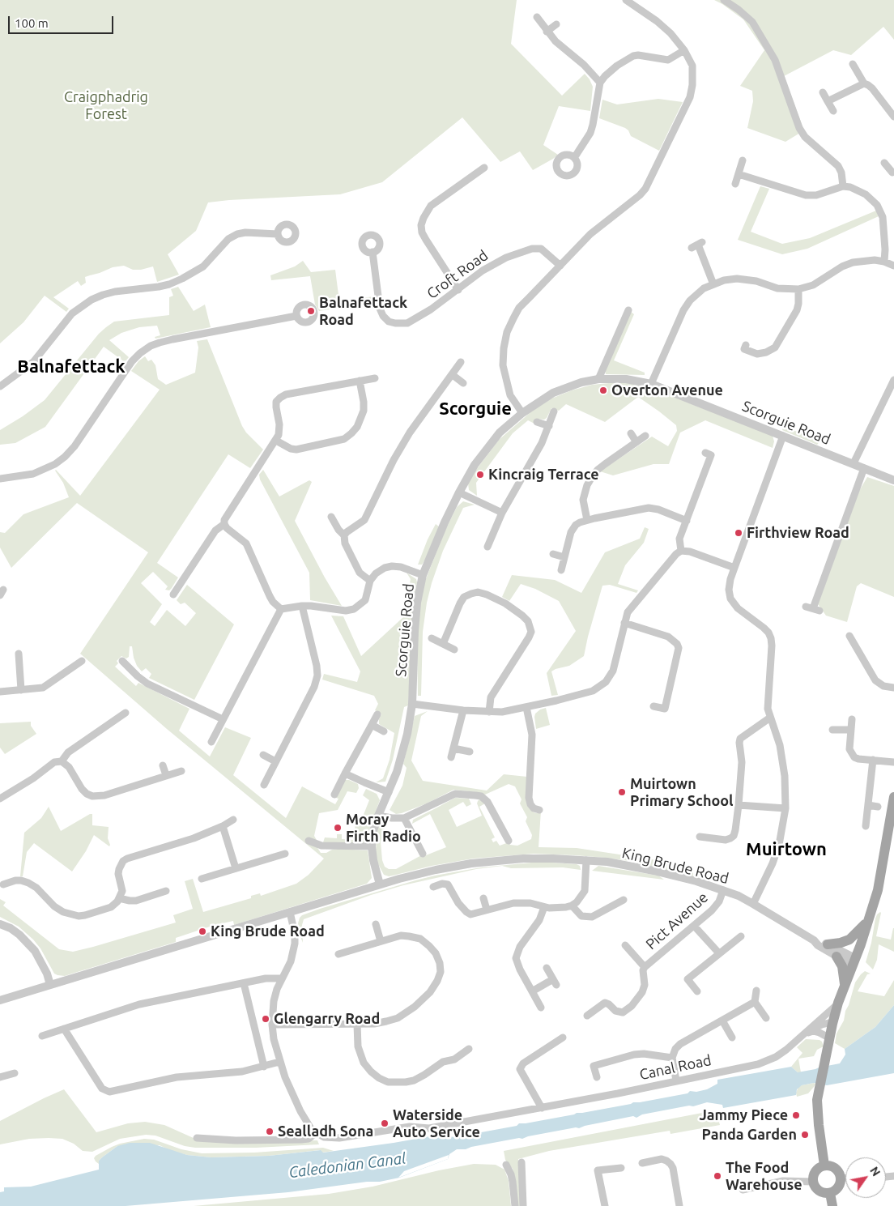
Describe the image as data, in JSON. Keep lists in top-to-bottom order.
{
  "streets": {
    "street": [
      "Croft Road",
      "Scorguie Road",
      "King Brude Road",
      "Pict Avenue",
      "Canal Road"
    ]
  },
  "crossings": [
    ["Scorguie Road", "King Brude Road"],
    ["King Brude Road", "Pict Avenue"]
  ],
  "districts": ["Balnafettack", "Scorguie", "Muirtown"],
  "water": ["Caledonian Canal"],
  "parks": ["Craigphadrig Forest"],
  "places": [
    "Balnafettack Road",
    "Overton Avenue",
    "Kincraig Terrace",
    "Firthview Road",
    "Muirtown Primary School",
    "Moray Firth Radio",
    "King Brude Road",
    "Glengarry Road",
    "Jammy Piece",
    "Waterside Auto Service",
    "Sealladh Sona",
    "Panda Garden",
    "The Food Warehouse"
  ],
  "scale_bar": "100 m",
  "north": "top right"
}
